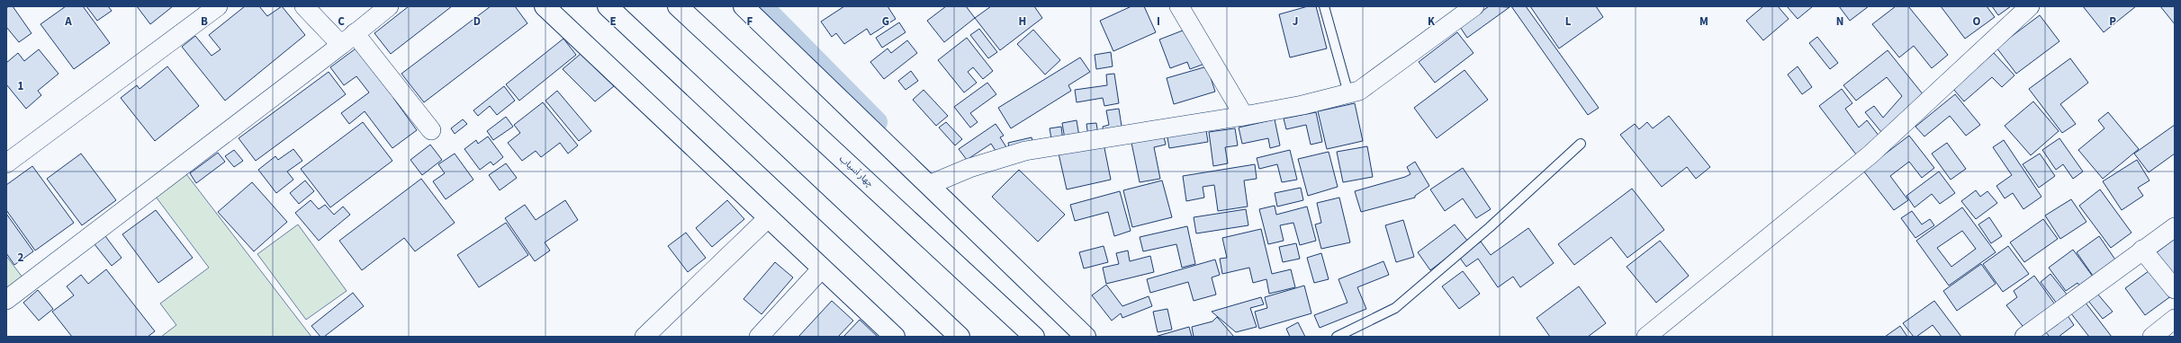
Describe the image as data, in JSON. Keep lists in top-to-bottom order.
{
  "streets": {
    "main road": ["چهار آسیاب"]
  },
  "grid": {
    "columns": [
      "A",
      "B",
      "C",
      "D",
      "E",
      "F",
      "G",
      "H",
      "I",
      "J",
      "K",
      "L",
      "M",
      "N",
      "O",
      "P"
    ],
    "rows": ["1", "2"]
  }
}
